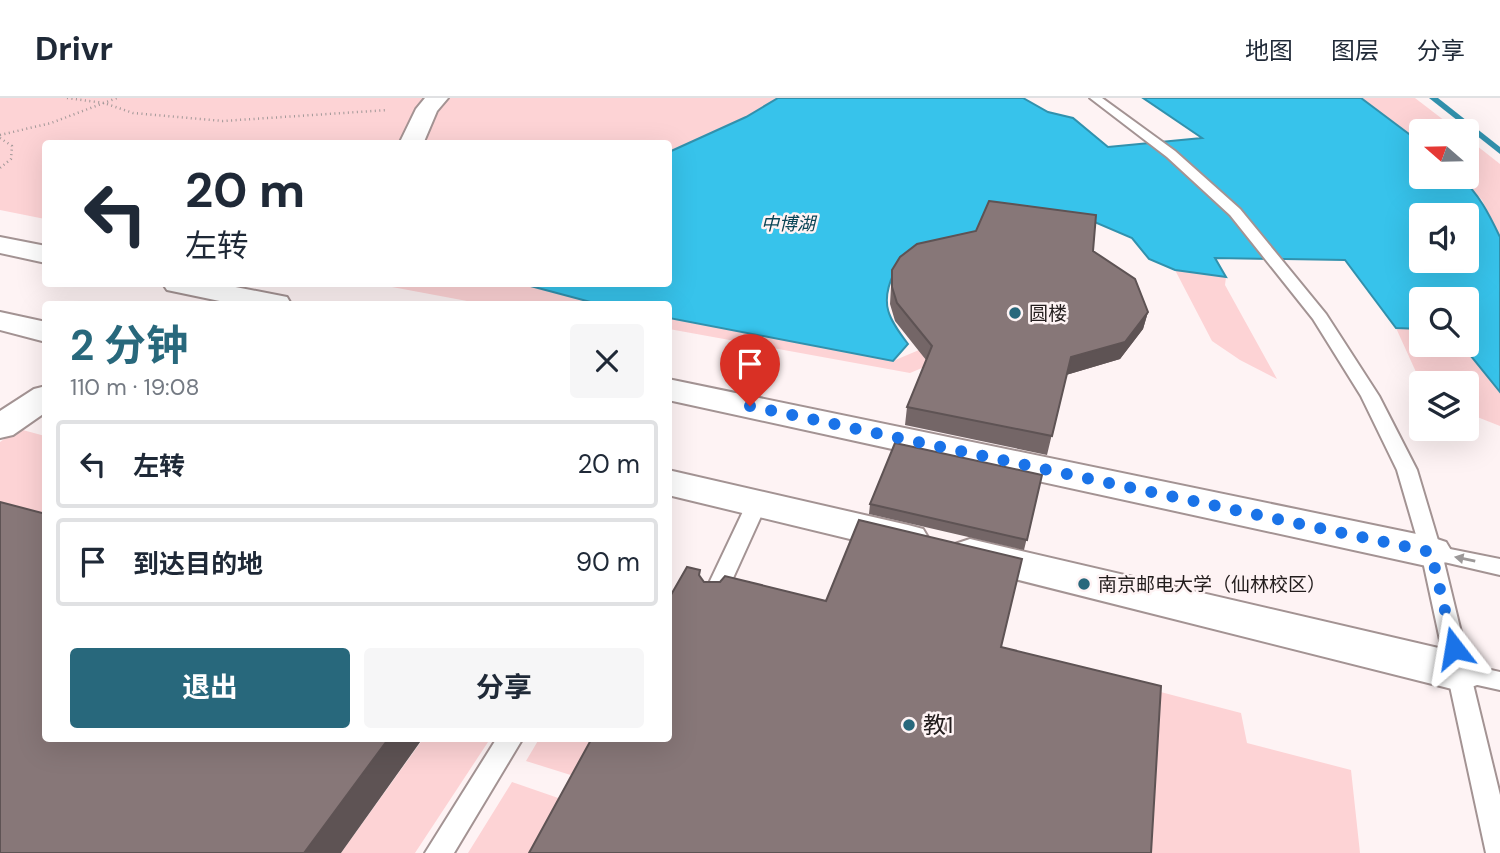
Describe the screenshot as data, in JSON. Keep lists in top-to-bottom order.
{
  "water": ["中博湖"],
  "places": ["圆楼", "南京邮电大学（仙林校区）", "教1"],
  "north": "left",
  "page": {
    "header": "Drivr",
    "nav": ["地图", "图层", "分享"],
    "turn": ["20 m", "左转"],
    "heading": ["2 分钟", "110 m · 19:08"],
    "list": [
      {
        "name": "左转",
        "value": "20 m"
      },
      {
        "name": "到达目的地",
        "value": "90 m"
      }
    ],
    "buttons": ["退出", "分享"]
  }
}
